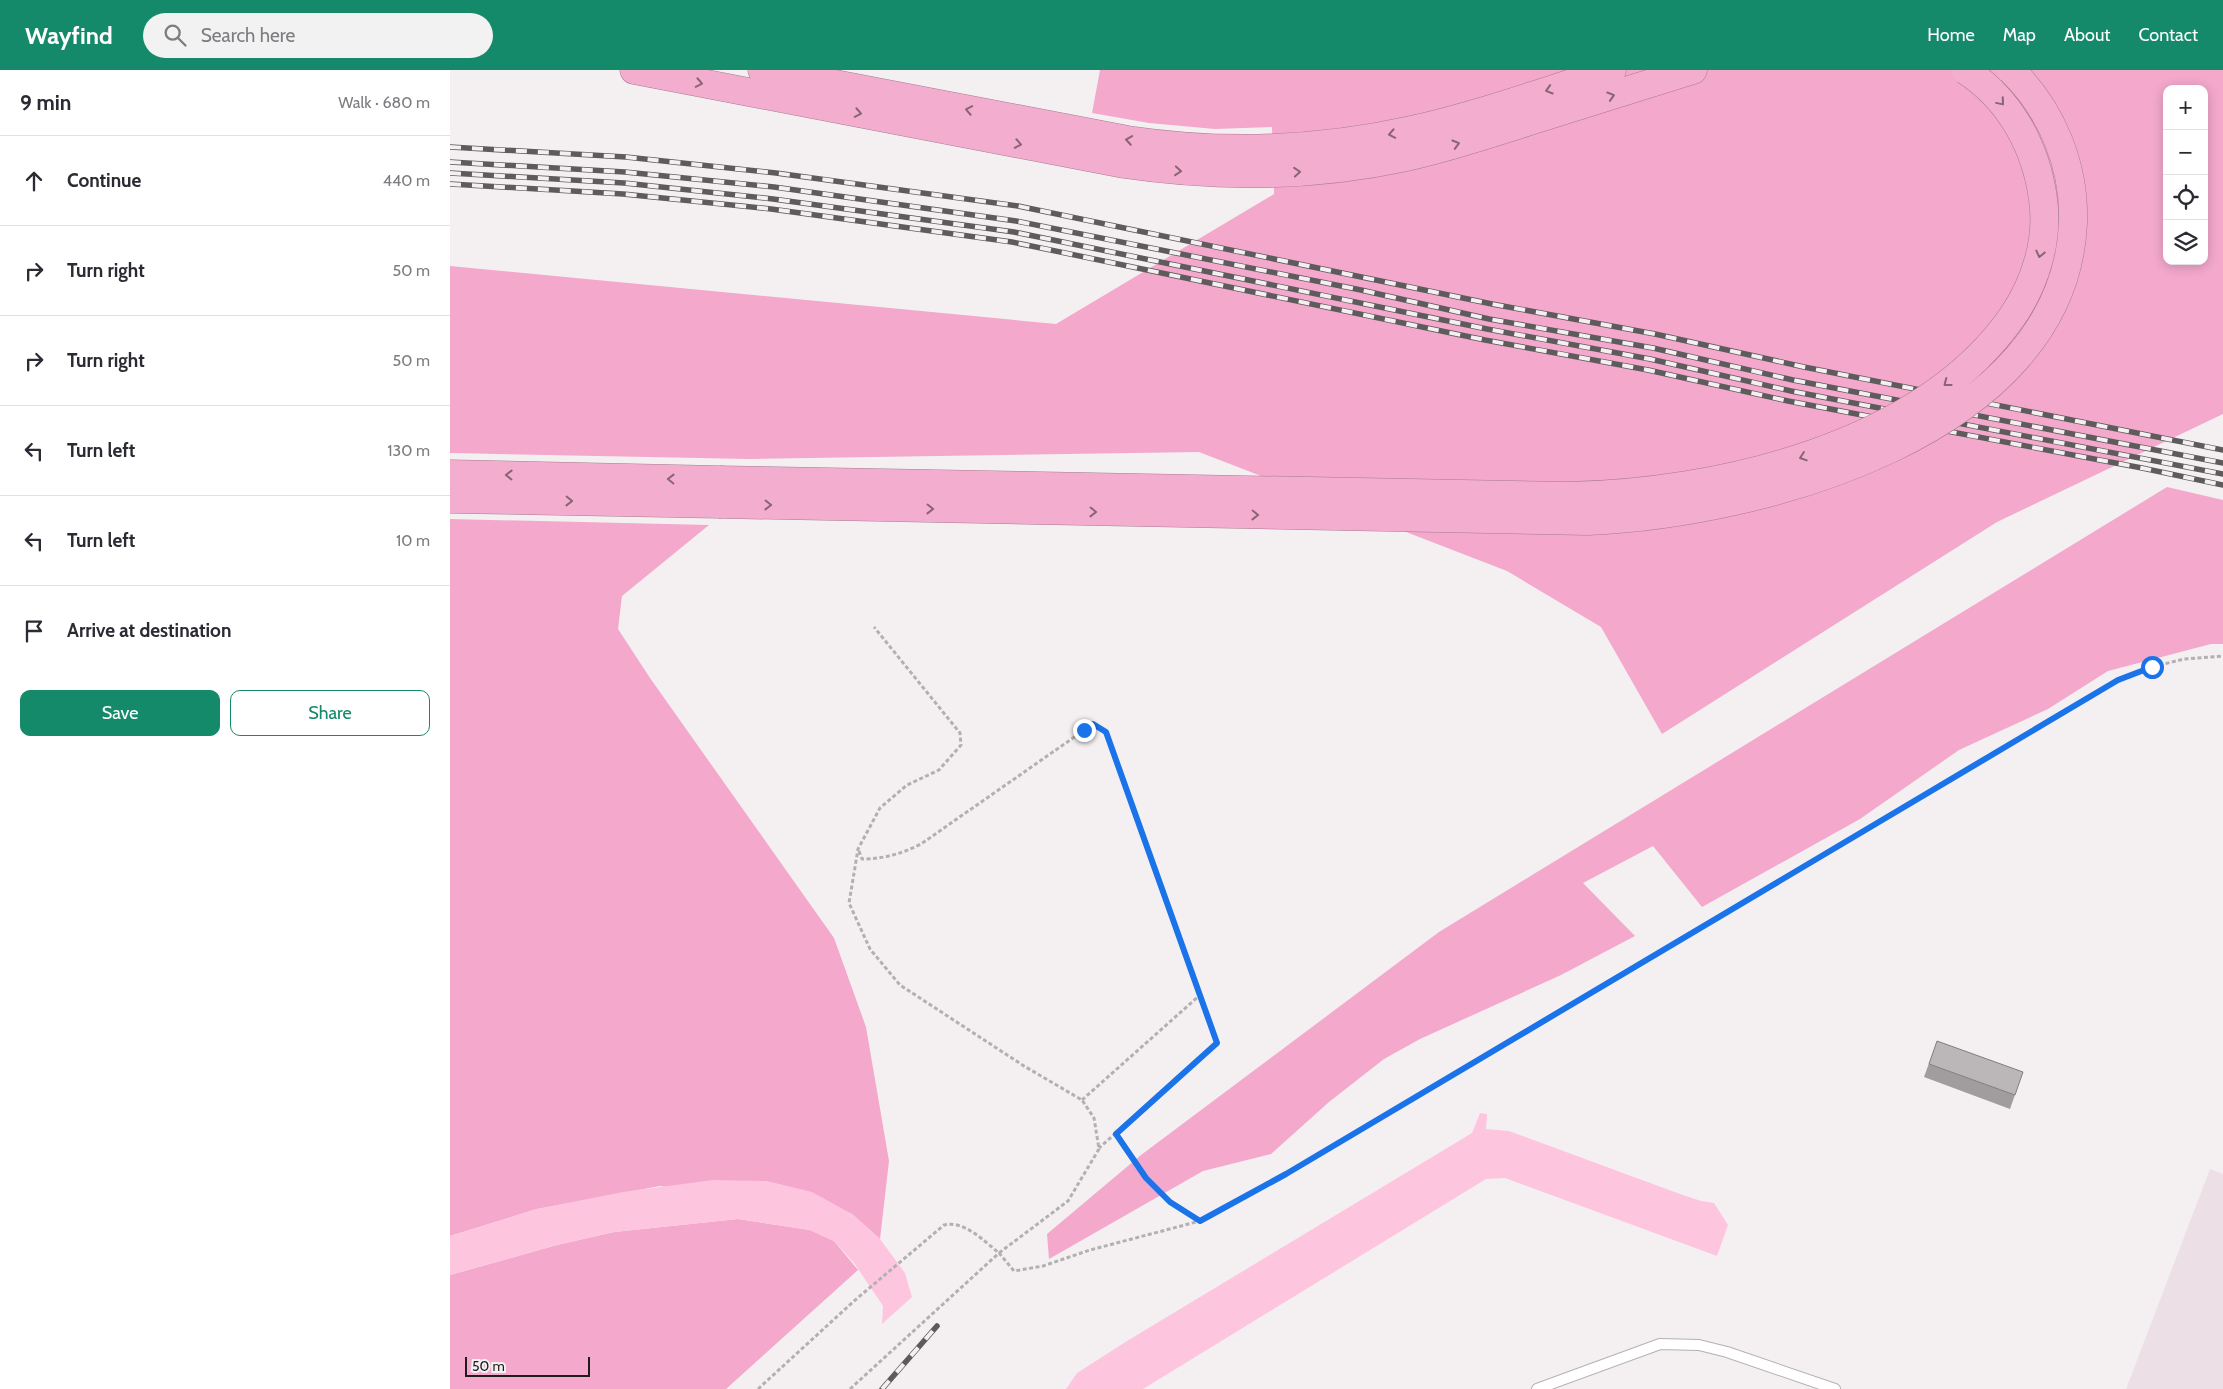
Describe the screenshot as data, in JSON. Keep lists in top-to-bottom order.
{
  "scale_bar": "50 m",
  "page": {
    "header": "Wayfind",
    "search": "Search here",
    "nav": [
      "Home",
      "Map",
      "About",
      "Contact"
    ],
    "heading": ["9 min", "Walk · 680 m"],
    "map_buttons": ["+", "−"],
    "list": [
      ["Continue", "440 m"],
      ["Turn right", "50 m"],
      ["Turn right", "50 m"],
      ["Turn left", "130 m"],
      ["Turn left", "10 m"],
      "Arrive at destination"
    ],
    "buttons": ["Save", "Share"],
    "scale": "50 m"
  }
}
